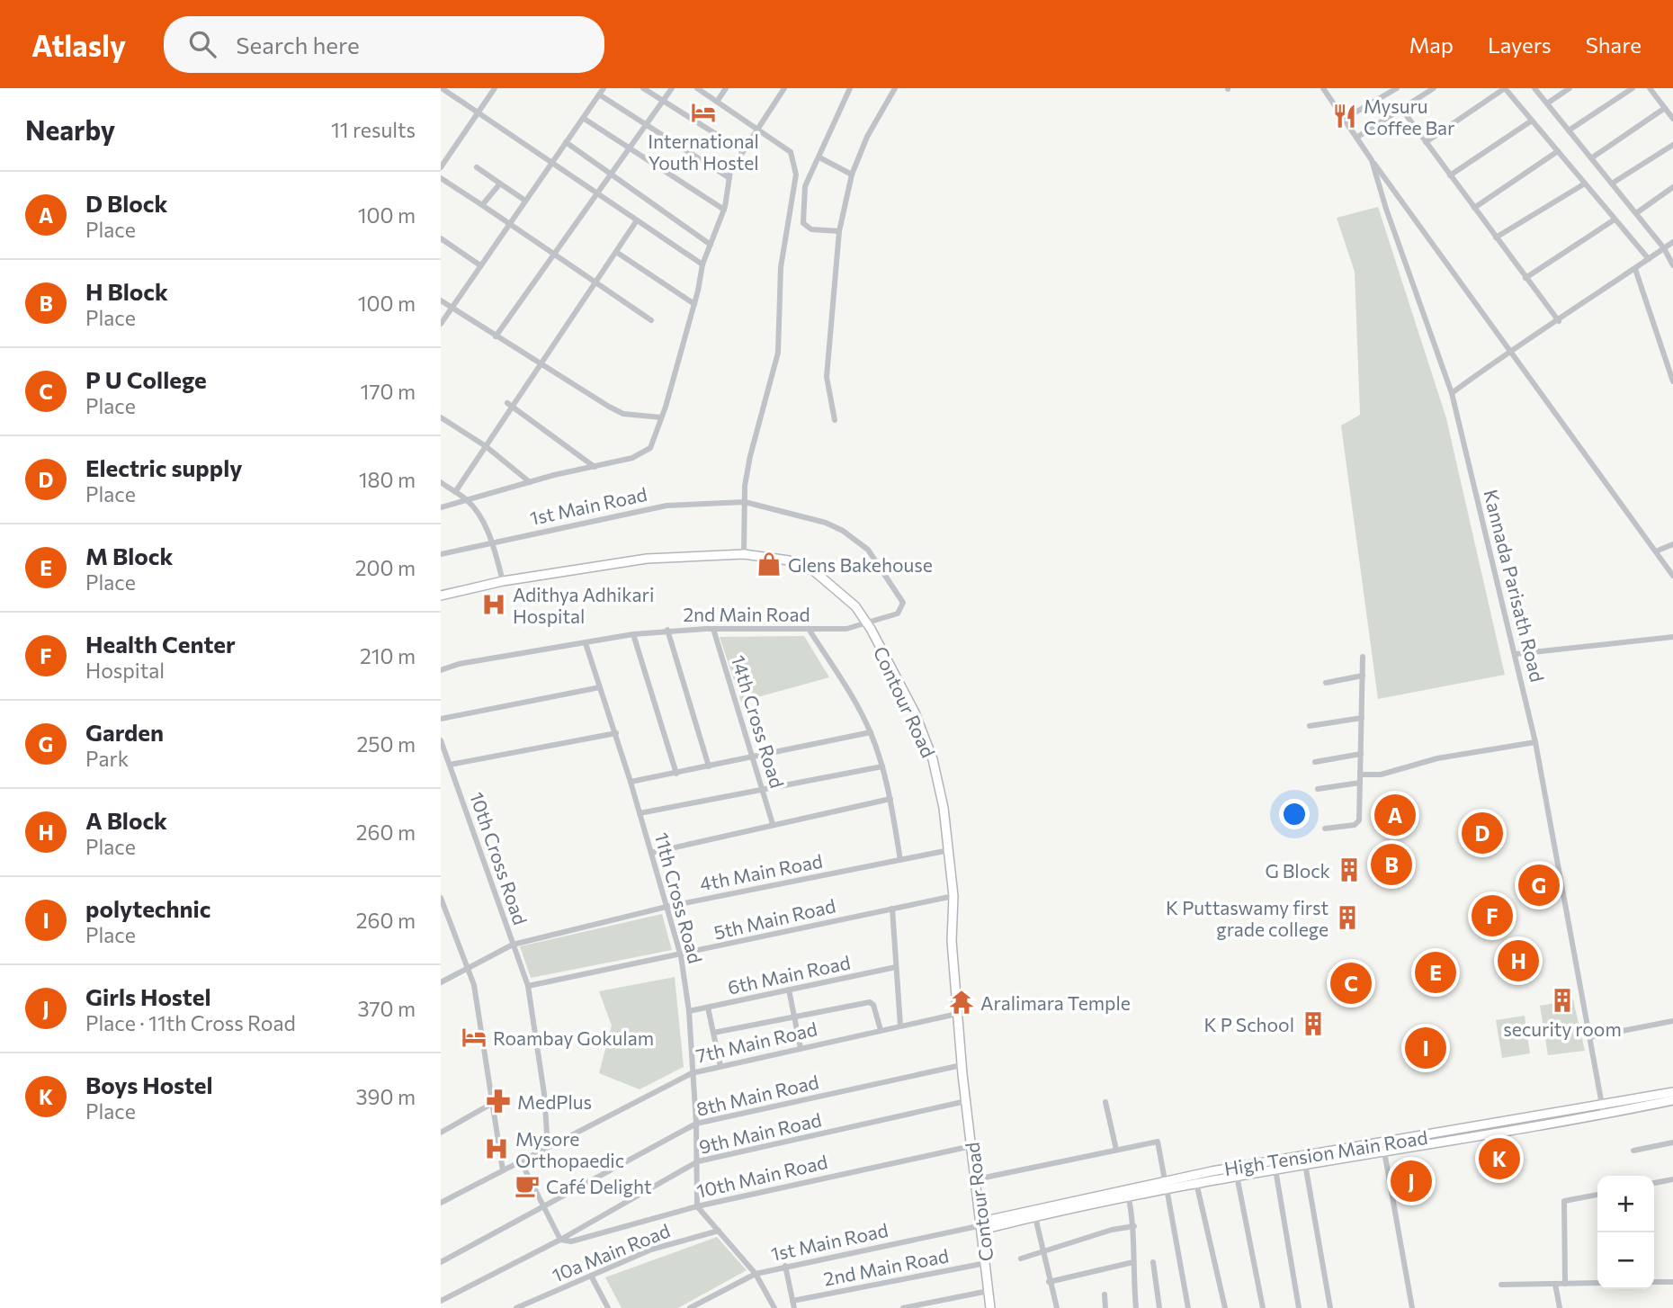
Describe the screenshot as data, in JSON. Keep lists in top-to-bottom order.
{
  "streets": {
    "main road": ["Contour Road", "High Tension Main Road"],
    "street": [
      "1st Main Road",
      "Kannada Parisath Road",
      "2nd Main Road",
      "14th Cross Road",
      "10th Cross Road",
      "4th Main Road",
      "11th Cross Road",
      "5th Main Road",
      "6th Main Road",
      "7th Main Road",
      "8th Main Road",
      "9th Main Road",
      "10th Main Road",
      "10a Main Road"
    ]
  },
  "crossings": [
    ["1st Main Road", "2nd Main Road"],
    ["1st Main Road", "Contour Road"],
    ["1st Main Road", "High Tension Main Road"],
    ["Kannada Parisath Road", "High Tension Main Road"],
    ["2nd Main Road", "Contour Road"],
    ["2nd Main Road", "14th Cross Road"],
    ["2nd Main Road", "11th Cross Road"],
    ["Contour Road", "4th Main Road"],
    ["Contour Road", "5th Main Road"],
    ["Contour Road", "7th Main Road"],
    ["Contour Road", "8th Main Road"],
    ["Contour Road", "9th Main Road"],
    ["Contour Road", "High Tension Main Road"],
    ["Contour Road", "10th Main Road"],
    ["10th Cross Road", "4th Main Road"],
    ["10th Cross Road", "5th Main Road"],
    ["10th Cross Road", "7th Main Road"],
    ["4th Main Road", "11th Cross Road"],
    ["11th Cross Road", "5th Main Road"],
    ["11th Cross Road", "6th Main Road"],
    ["11th Cross Road", "7th Main Road"],
    ["11th Cross Road", "8th Main Road"],
    ["11th Cross Road", "9th Main Road"],
    ["11th Cross Road", "10th Main Road"],
    ["9th Main Road", "10th Main Road"]
  ],
  "places": {
    "hotel": ["International Youth Hostel", "Roambay Gokulam"],
    "restaurant": ["Mysuru Coffee Bar"],
    "shop": ["Glens Bakehouse"],
    "hospital": ["Adithya Adhikari Hospital", "Mysore Orthopaedic"],
    "building": [
      "G Block",
      "K Puttaswamy first grade college",
      "security room",
      "K P School"
    ],
    "temple": ["Aralimara Temple"],
    "pharmacy": ["MedPlus"],
    "cafe": ["Café Delight"]
  },
  "page": {
    "header": "Atlasly",
    "search": "Search here",
    "nav": ["Map", "Layers", "Share"],
    "heading": ["Nearby", "11 results"],
    "list": [
      {
        "mark": "A",
        "name": "D Block",
        "note": "Place",
        "value": "100 m"
      },
      {
        "mark": "B",
        "name": "H Block",
        "note": "Place",
        "value": "100 m"
      },
      {
        "mark": "C",
        "name": "P U College",
        "note": "Place",
        "value": "170 m"
      },
      {
        "mark": "D",
        "name": "Electric supply",
        "note": "Place",
        "value": "180 m"
      },
      {
        "mark": "E",
        "name": "M Block",
        "note": "Place",
        "value": "200 m"
      },
      {
        "mark": "F",
        "name": "Health Center",
        "note": "Hospital",
        "value": "210 m"
      },
      {
        "mark": "G",
        "name": "Garden",
        "note": "Park",
        "value": "250 m"
      },
      {
        "mark": "H",
        "name": "A Block",
        "note": "Place",
        "value": "260 m"
      },
      {
        "mark": "I",
        "name": "polytechnic",
        "note": "Place",
        "value": "260 m"
      },
      {
        "mark": "J",
        "name": "Girls Hostel",
        "note": "Place · 11th Cross Road",
        "value": "370 m"
      },
      {
        "mark": "K",
        "name": "Boys Hostel",
        "note": "Place",
        "value": "390 m"
      }
    ],
    "pins": [
      "A",
      "D",
      "B",
      "G",
      "F",
      "H",
      "E",
      "C",
      "I",
      "K",
      "J"
    ],
    "map_buttons": ["+", "−"]
  }
}
